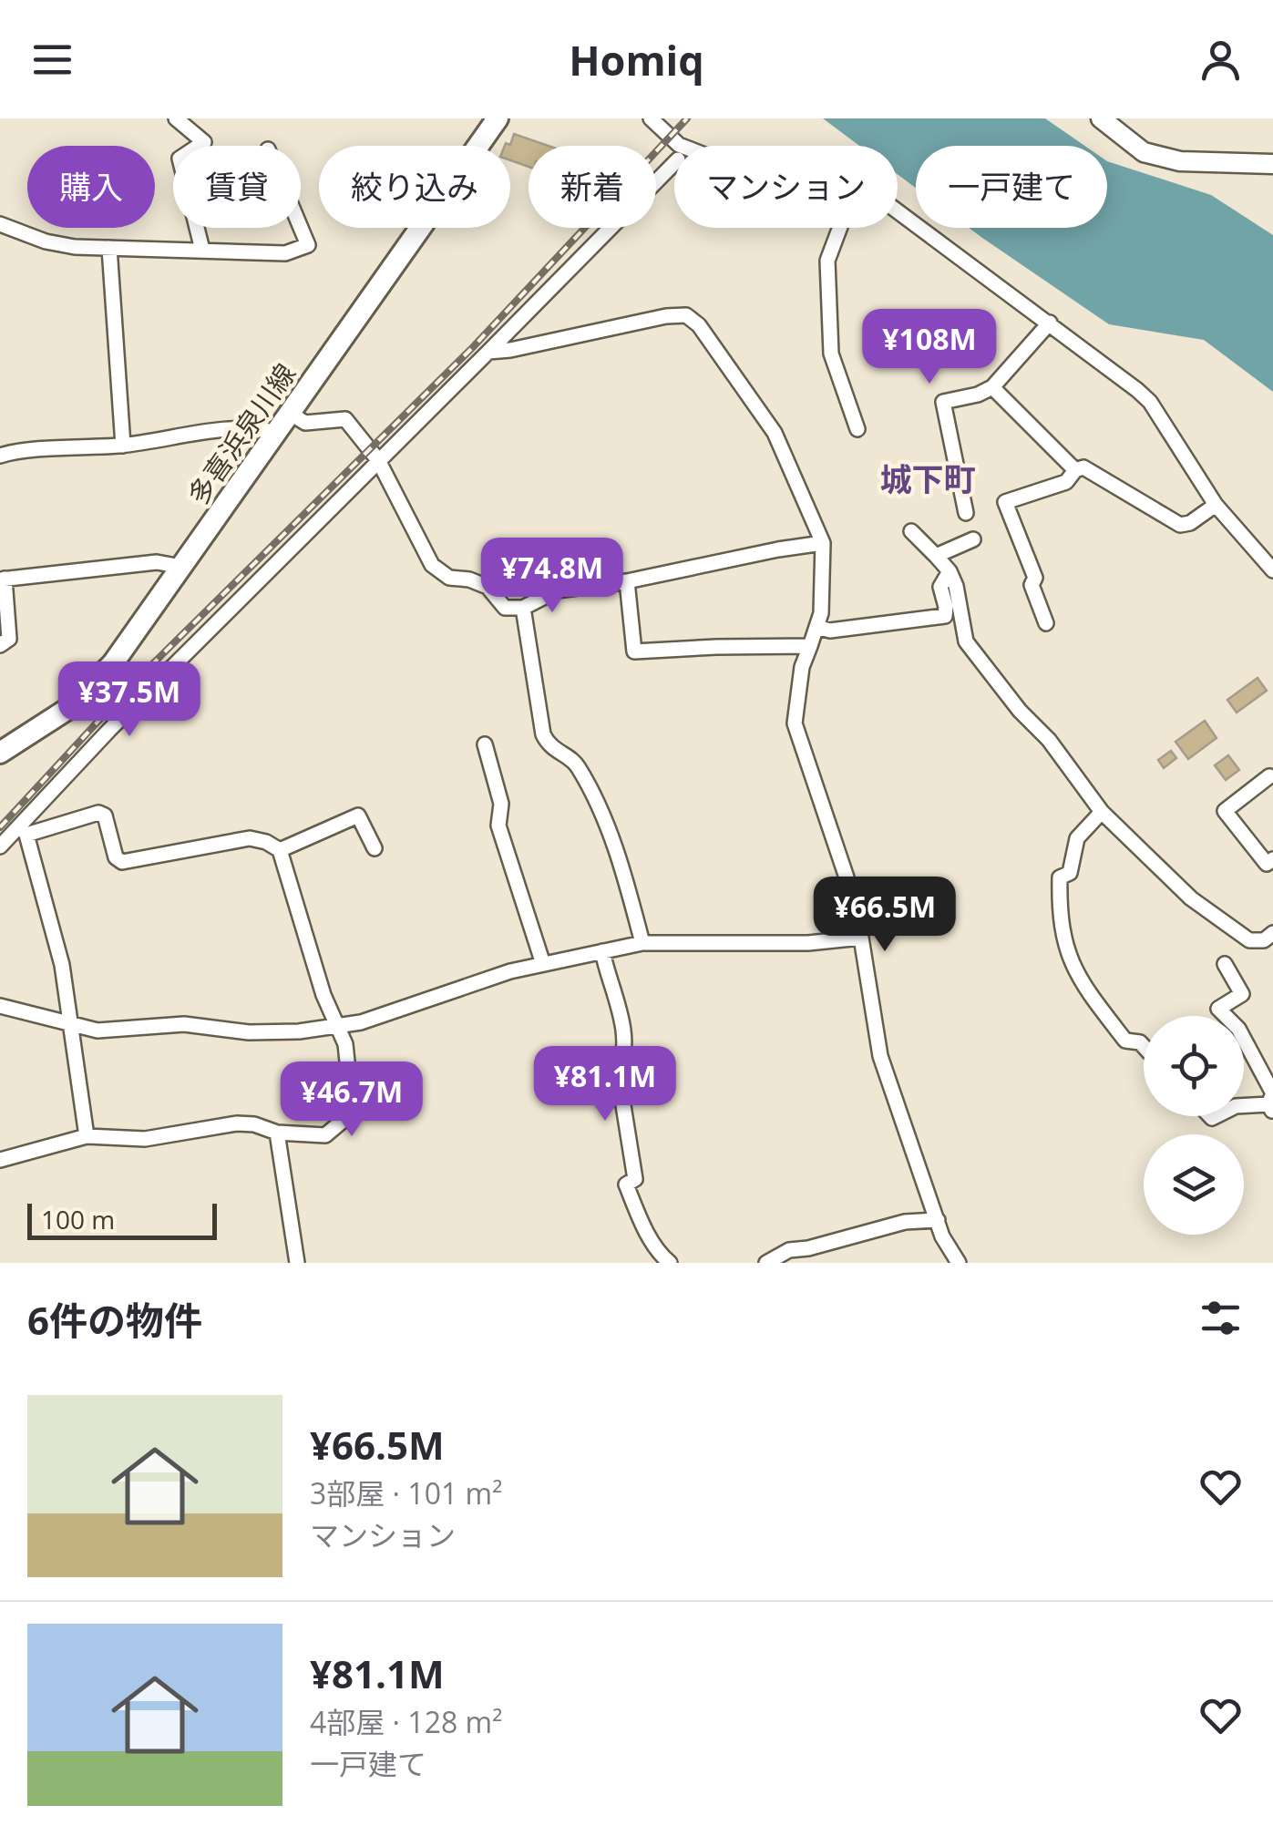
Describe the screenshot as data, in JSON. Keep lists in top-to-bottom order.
{
  "streets": {
    "main road": ["多喜浜泉川線"]
  },
  "districts": ["城下町"],
  "scale_bar": "100 m",
  "page": {
    "header": "Homiq",
    "chip": [
      "購入",
      "賃貸",
      "絞り込み",
      "新着",
      "マンション",
      "一戸建て"
    ],
    "price": [
      "¥108M",
      "¥74.8M",
      "¥37.5M",
      "¥66.5M",
      "¥81.1M",
      "¥46.7M"
    ],
    "scale": "100 m",
    "heading": "6件の物件",
    "list": [
      {
        "name": "¥66.5M",
        "note": "3部屋 · 101 m² · マンション"
      },
      {
        "name": "¥81.1M",
        "note": "4部屋 · 128 m² · 一戸建て"
      }
    ]
  }
}
